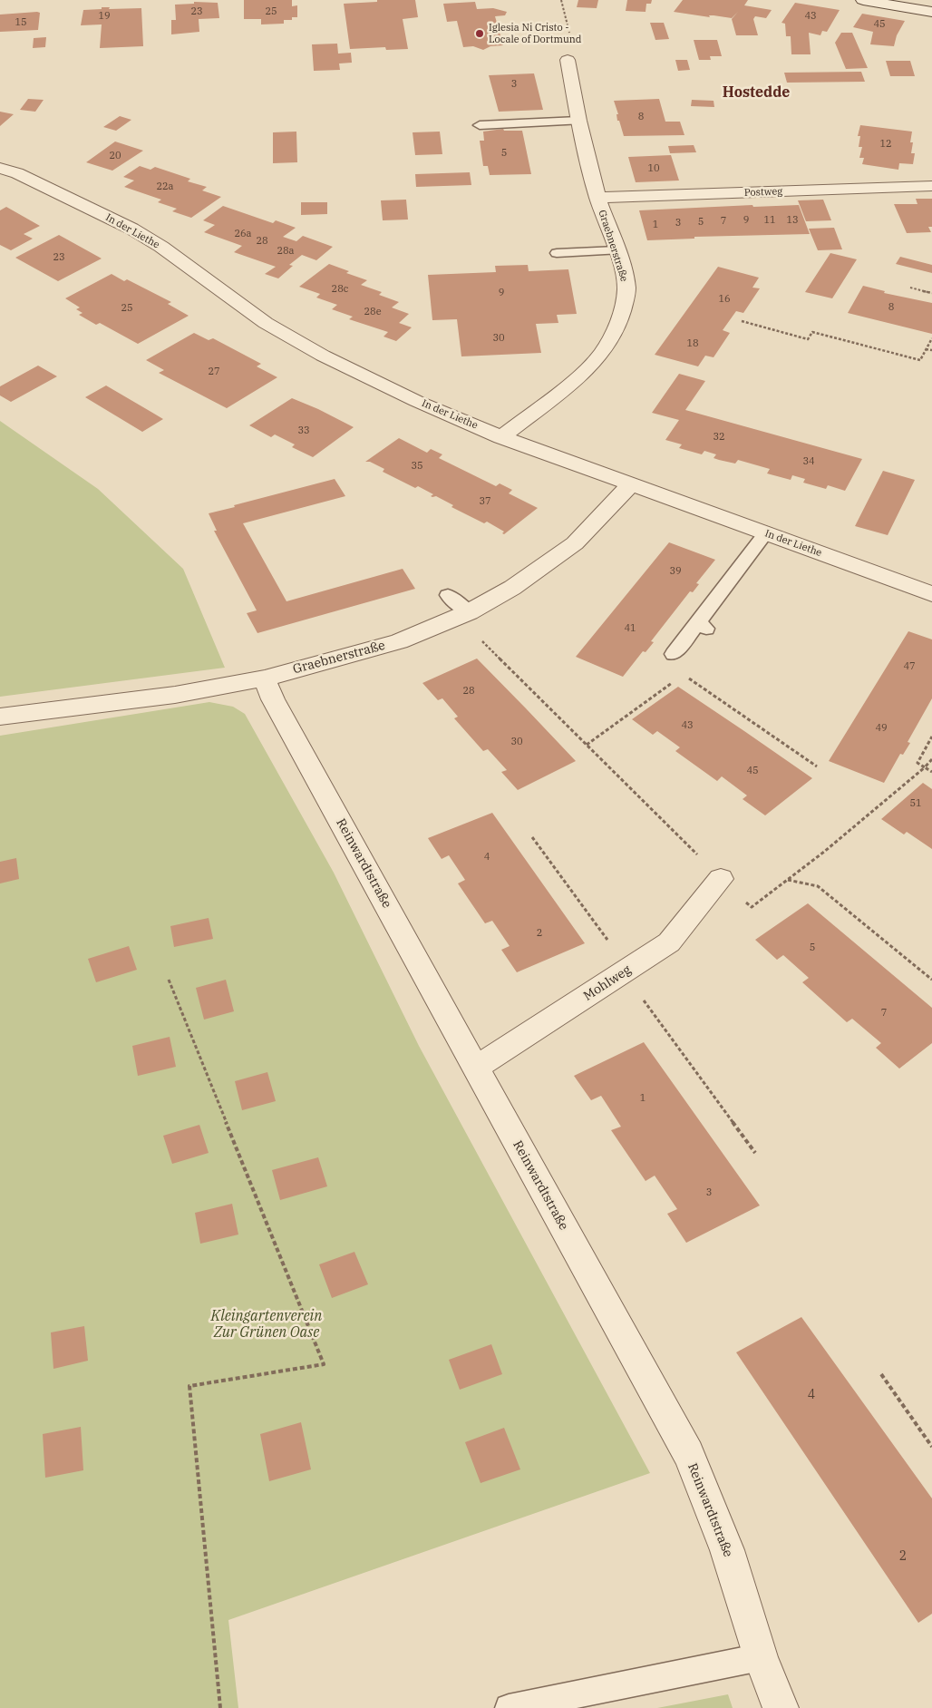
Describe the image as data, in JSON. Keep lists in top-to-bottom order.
{
  "streets": {
    "street": [
      "Postweg",
      "In der Liethe",
      "Graebnerstraße",
      "Reinwardtstraße",
      "Mohlweg"
    ]
  },
  "crossings": [
    ["Postweg", "Graebnerstraße"],
    ["In der Liethe", "Graebnerstraße"],
    ["Graebnerstraße", "Reinwardtstraße"],
    ["Reinwardtstraße", "Mohlweg"]
  ],
  "districts": ["Hostedde"],
  "parks": ["Kleingartenverein Zur Grünen Oase"],
  "places": ["Iglesia Ni Cristo - Locale of Dortmund"],
  "house_numbers": [
    "23",
    "25",
    "19",
    "43",
    "15",
    "45",
    "3",
    "8",
    "12",
    "5",
    "20",
    "10",
    "22a",
    "9",
    "11",
    "13",
    "7",
    "5",
    "3",
    "1",
    "26a",
    "28",
    "28a",
    "23",
    "28c",
    "9",
    "16",
    "8",
    "25",
    "28e",
    "30",
    "18",
    "27",
    "33",
    "32",
    "34",
    "35",
    "37",
    "39",
    "41",
    "47",
    "28",
    "43",
    "49",
    "30",
    "45",
    "51",
    "4",
    "2",
    "5",
    "7",
    "1",
    "3",
    "4",
    "2"
  ]
}
